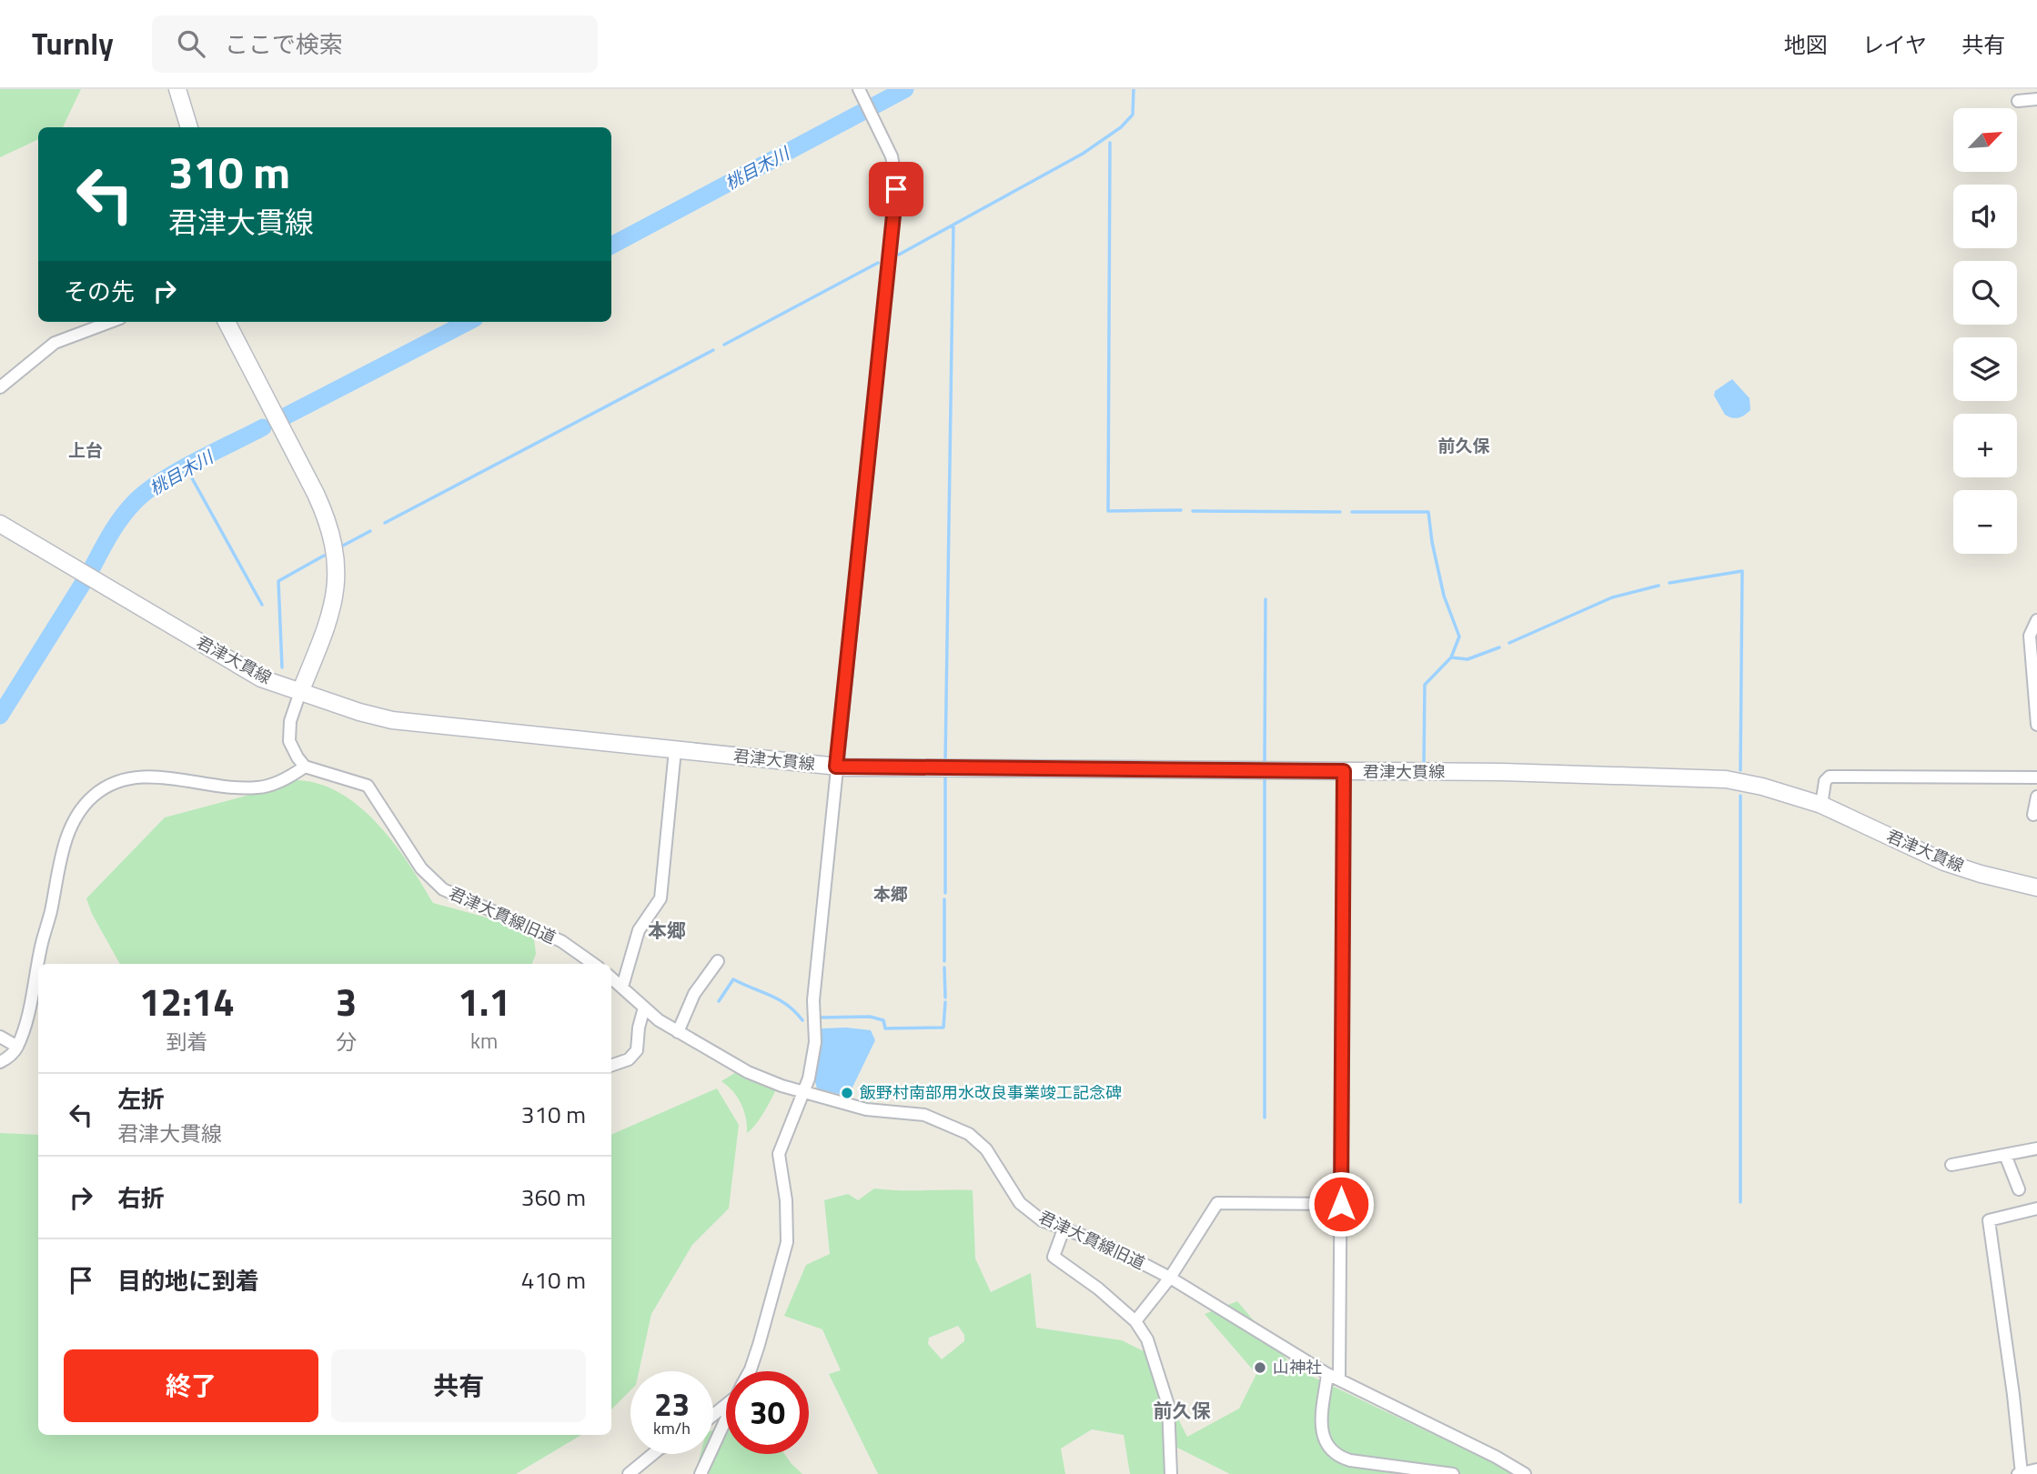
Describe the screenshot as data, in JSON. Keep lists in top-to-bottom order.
{
  "streets": {
    "main road": ["君津大貫線"],
    "street": ["君津大貫線旧道"]
  },
  "districts": [
    "前久保",
    "上台",
    "本郷",
    "本郷",
    "前久保"
  ],
  "water": ["桃目木川"],
  "places": ["飯野村南部用水改良事業竣工記念碑", "山神社"],
  "north": "top right",
  "page": {
    "header": "Turnly",
    "search": "ここで検索",
    "nav": ["地図", "レイヤ", "共有"],
    "map_buttons": ["+", "−"],
    "turn": ["310 m", "君津大貫線"],
    "then": "その先",
    "eta": [
      "12:14",
      "到着",
      "3",
      "分",
      "1.1",
      "km"
    ],
    "list": [
      {
        "name": "左折",
        "note": "君津大貫線",
        "value": "310 m"
      },
      {
        "name": "右折",
        "value": "360 m"
      },
      {
        "name": "目的地に到着",
        "value": "410 m"
      }
    ],
    "buttons": ["終了", "共有"],
    "speed": "23 km/h",
    "limit": "30"
  }
}
